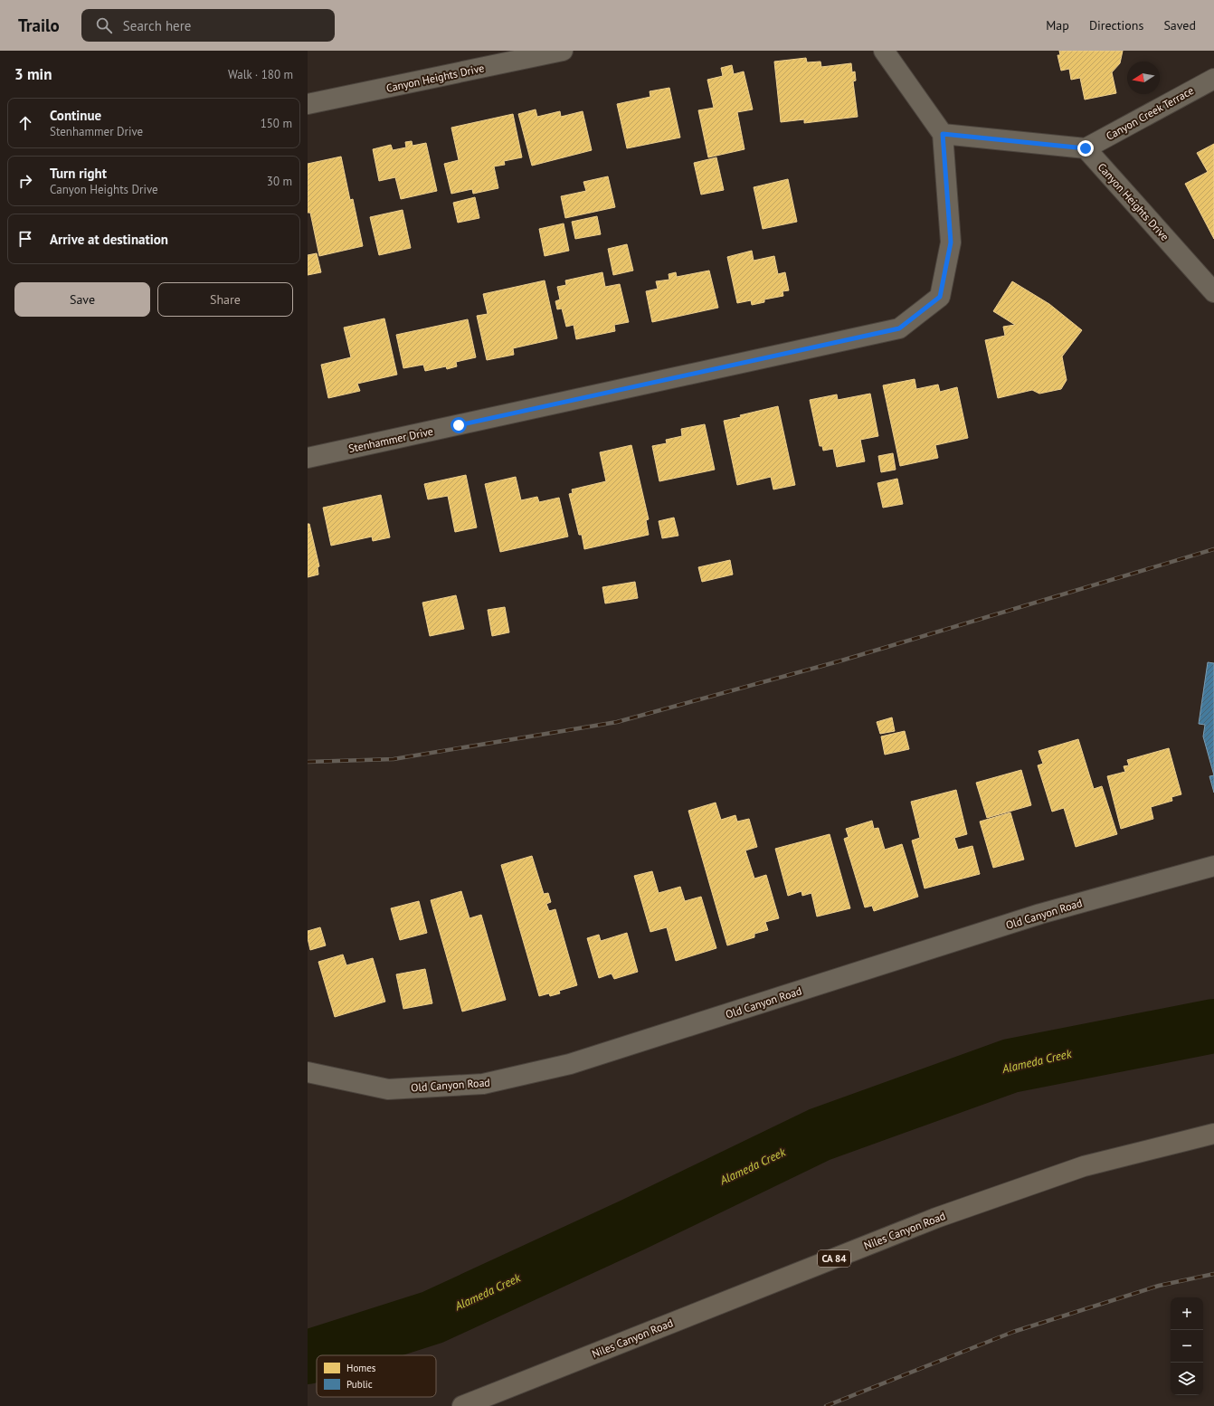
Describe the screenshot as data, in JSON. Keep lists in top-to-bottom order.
{
  "streets": {
    "main road": ["Niles Canyon Road", "CA 84"],
    "street": [
      "Canyon Heights Drive",
      "Canyon Creek Terrace",
      "Stenhammer Drive",
      "Old Canyon Road"
    ]
  },
  "crossings": [
    ["Canyon Heights Drive", "Canyon Creek Terrace"]
  ],
  "water": ["Alameda Creek"],
  "legend": ["Homes", "Public"],
  "north": "left",
  "page": {
    "header": "Trailo",
    "search": "Search here",
    "nav": ["Map", "Directions", "Saved"],
    "heading": ["3 min", "Walk · 180 m"],
    "list": [
      ["Continue", "Stenhammer Drive", "150 m"],
      ["Turn right", "Canyon Heights Drive", "30 m"],
      "Arrive at destination"
    ],
    "buttons": ["Save", "Share"],
    "map_buttons": ["+", "−"]
  }
}
